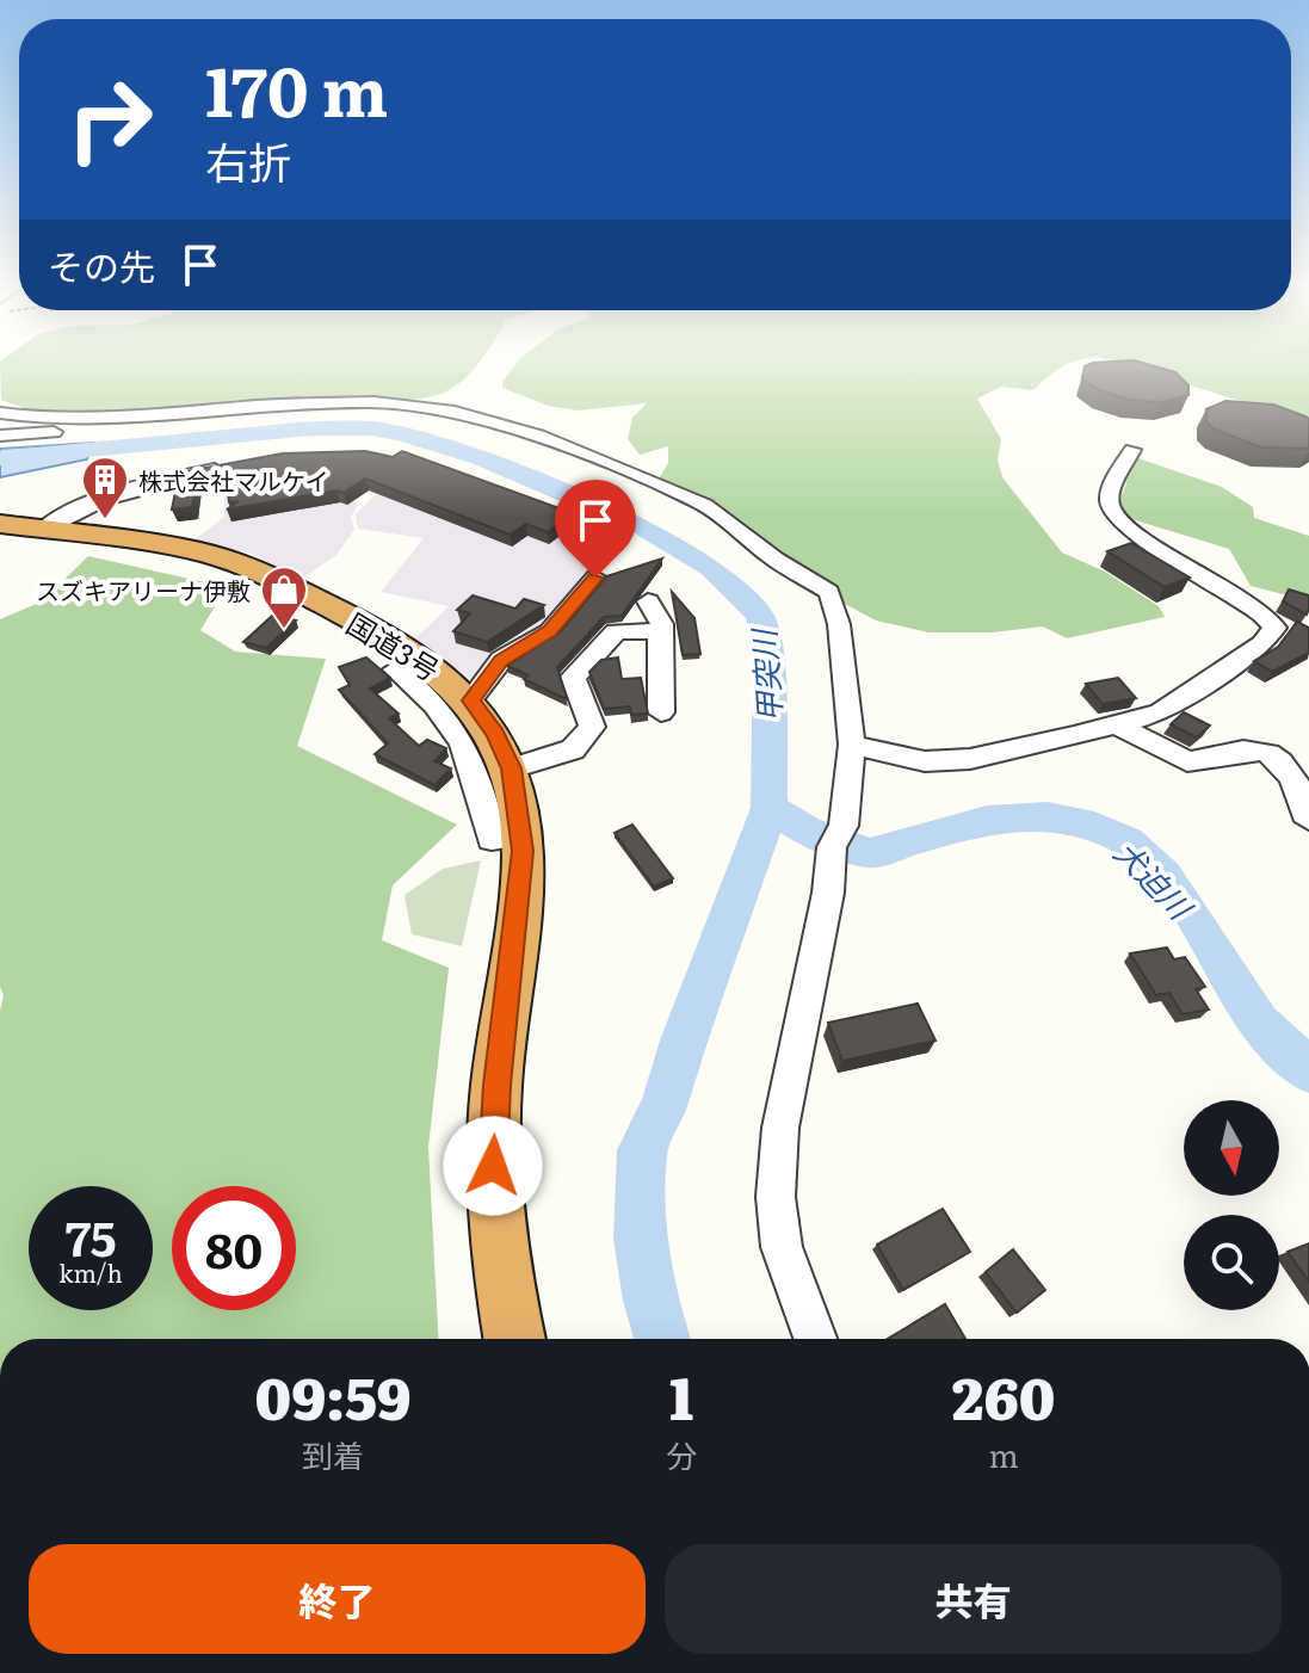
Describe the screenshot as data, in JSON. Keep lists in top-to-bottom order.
{
  "streets": {
    "highway": ["国道3号"]
  },
  "water": ["甲突川", "犬迫川"],
  "places": {
    "building": ["株式会社マルケイ"],
    "shop": ["スズキアリーナ伊敷"]
  },
  "north": "bottom",
  "page": {
    "turn": ["170 m", "右折"],
    "then": "その先",
    "speed": "75 km/h",
    "limit": "80",
    "eta": [
      "09:59",
      "到着",
      "1",
      "分",
      "260",
      "m"
    ],
    "buttons": ["終了", "共有"]
  }
}
